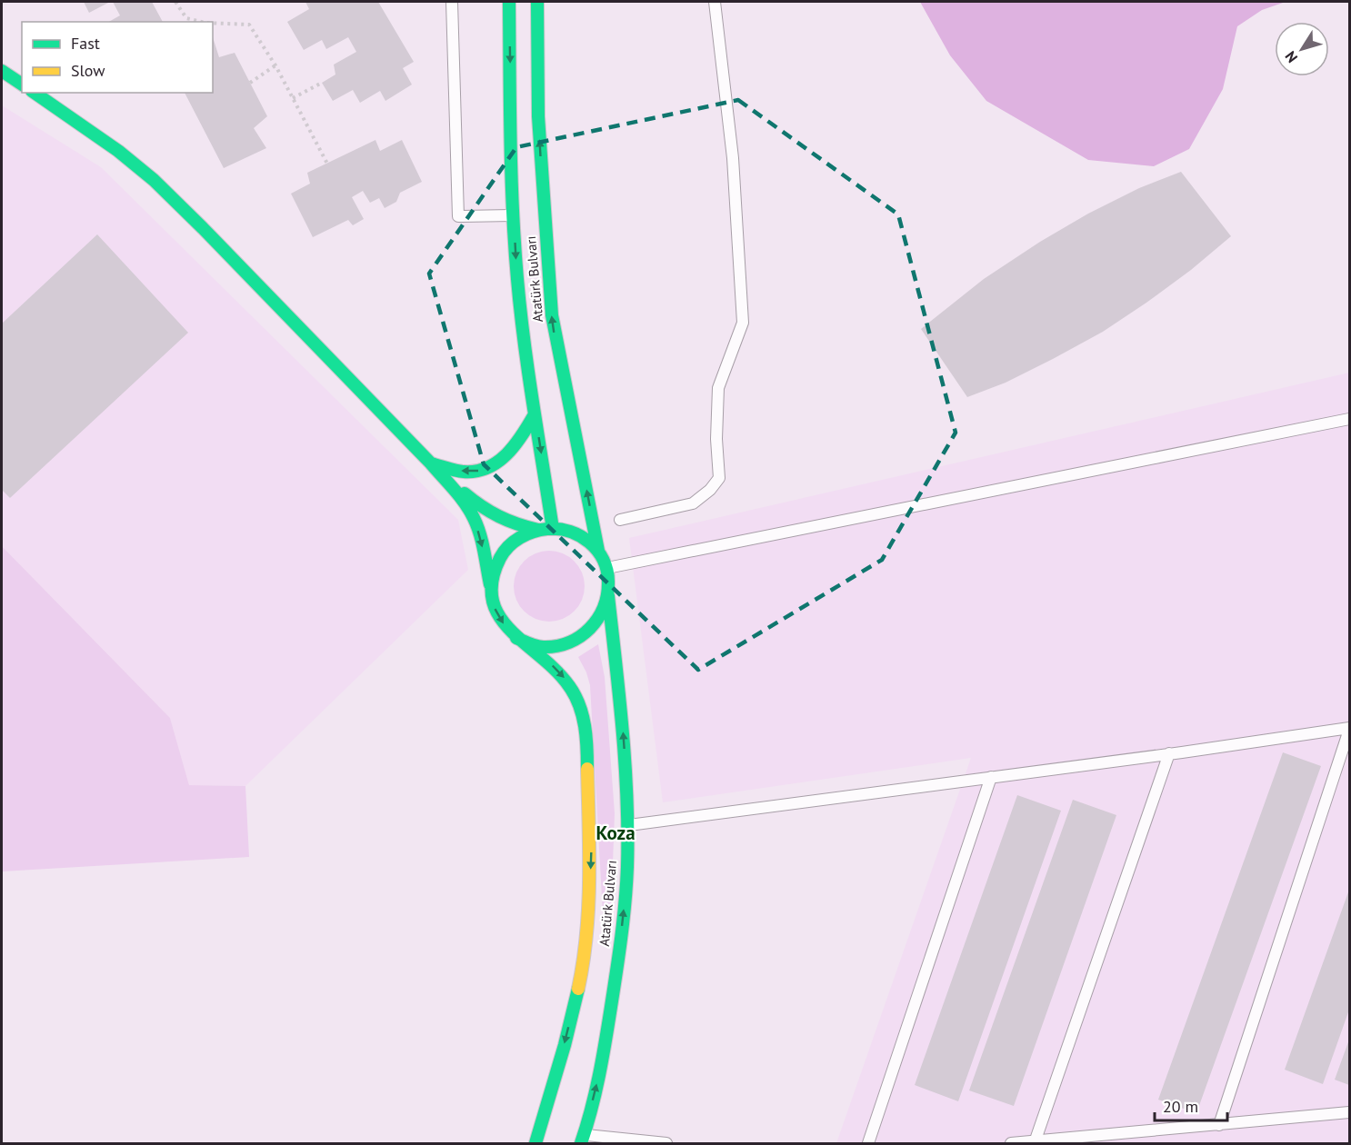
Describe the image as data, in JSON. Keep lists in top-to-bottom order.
{
  "streets": {
    "main road": ["Atatürk Bulvarı"]
  },
  "districts": ["Koza"],
  "legend": ["Fast", "Slow"],
  "scale_bar": "20 m",
  "north": "bottom left"
}
